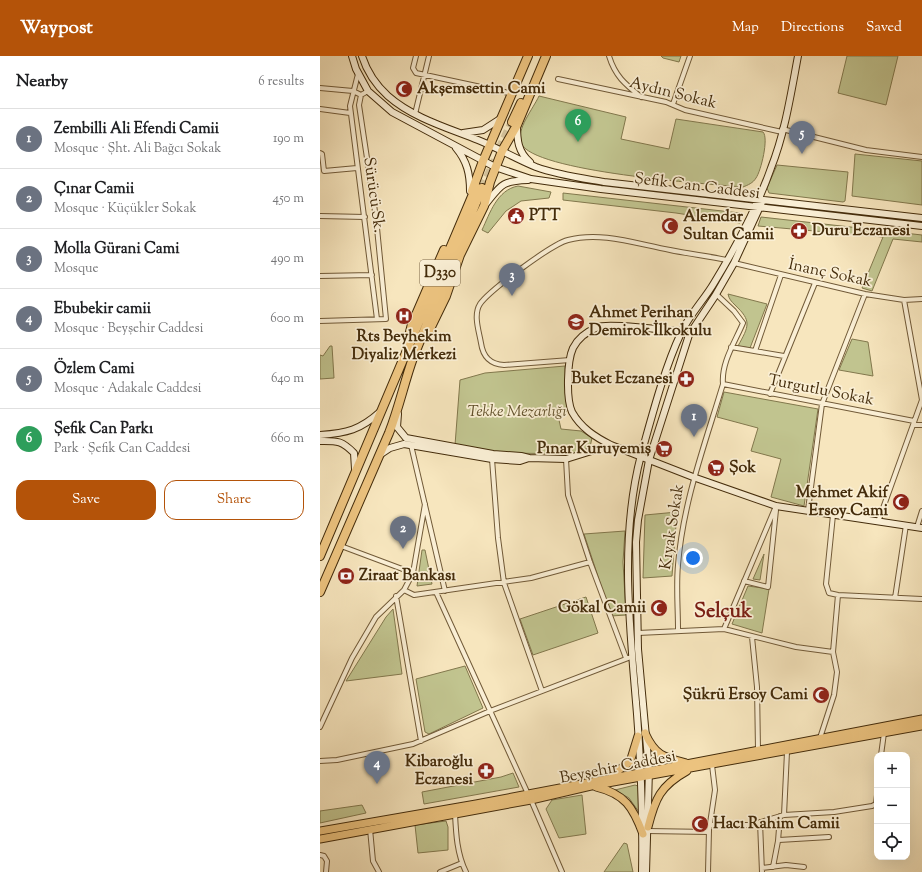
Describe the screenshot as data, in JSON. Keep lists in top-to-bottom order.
{
  "streets": {
    "highway": ["D330"],
    "main road": ["Şefik Can Caddesi", "Beyşehir Caddesi"],
    "street": [
      "Aydın Sokak",
      "Sürücü Sk.",
      "İnanç Sokak",
      "Turgutlu Sokak",
      "Kıyak Sokak"
    ]
  },
  "crossings": [
    ["Turgutlu Sokak", "Kıyak Sokak"]
  ],
  "districts": ["Selçuk"],
  "parks": ["Tekke Mezarlığı"],
  "places": {
    "mosque": [
      "Akşemsettin Cami",
      "Alemdar Sultan Camii",
      "Mehmet Akif Ersoy Cami",
      "Gökal Camii",
      "Şükrü Ersoy Cami",
      "Hacı Rahim Camii"
    ],
    "public building": ["PTT"],
    "pharmacy": ["Duru Eczanesi", "Buket Eczanesi", "Kibaroğlu Eczanesi"],
    "hospital": ["Rts Beyhekim Diyaliz Merkezi"],
    "school or university": ["Ahmet Perihan Demirok İlkokulu"],
    "supermarket": ["Pınar Kuruyemiş", "Şok"],
    "bank": ["Ziraat Bankası"]
  },
  "page": {
    "header": "Waypost",
    "nav": ["Map", "Directions", "Saved"],
    "heading": ["Nearby", "6 results"],
    "list": [
      {
        "mark": "1",
        "name": "Zembilli Ali Efendi Camii",
        "note": "Mosque · Şht. Ali Bağcı Sokak",
        "value": "190 m"
      },
      {
        "mark": "2",
        "name": "Çınar Camii",
        "note": "Mosque · Küçükler Sokak",
        "value": "450 m"
      },
      {
        "mark": "3",
        "name": "Molla Gürani Cami",
        "note": "Mosque",
        "value": "490 m"
      },
      {
        "mark": "4",
        "name": "Ebubekir camii",
        "note": "Mosque · Beyşehir Caddesi",
        "value": "600 m"
      },
      {
        "mark": "5",
        "name": "Özlem Cami",
        "note": "Mosque · Adakale Caddesi",
        "value": "640 m"
      },
      {
        "mark": "6",
        "name": "Şefik Can Parkı",
        "note": "Park · Şefik Can Caddesi",
        "value": "660 m"
      }
    ],
    "pins": [
      "6",
      "5",
      "3",
      "1",
      "2",
      "4"
    ],
    "buttons": ["Save", "Share"],
    "map_buttons": ["+", "−"]
  }
}
